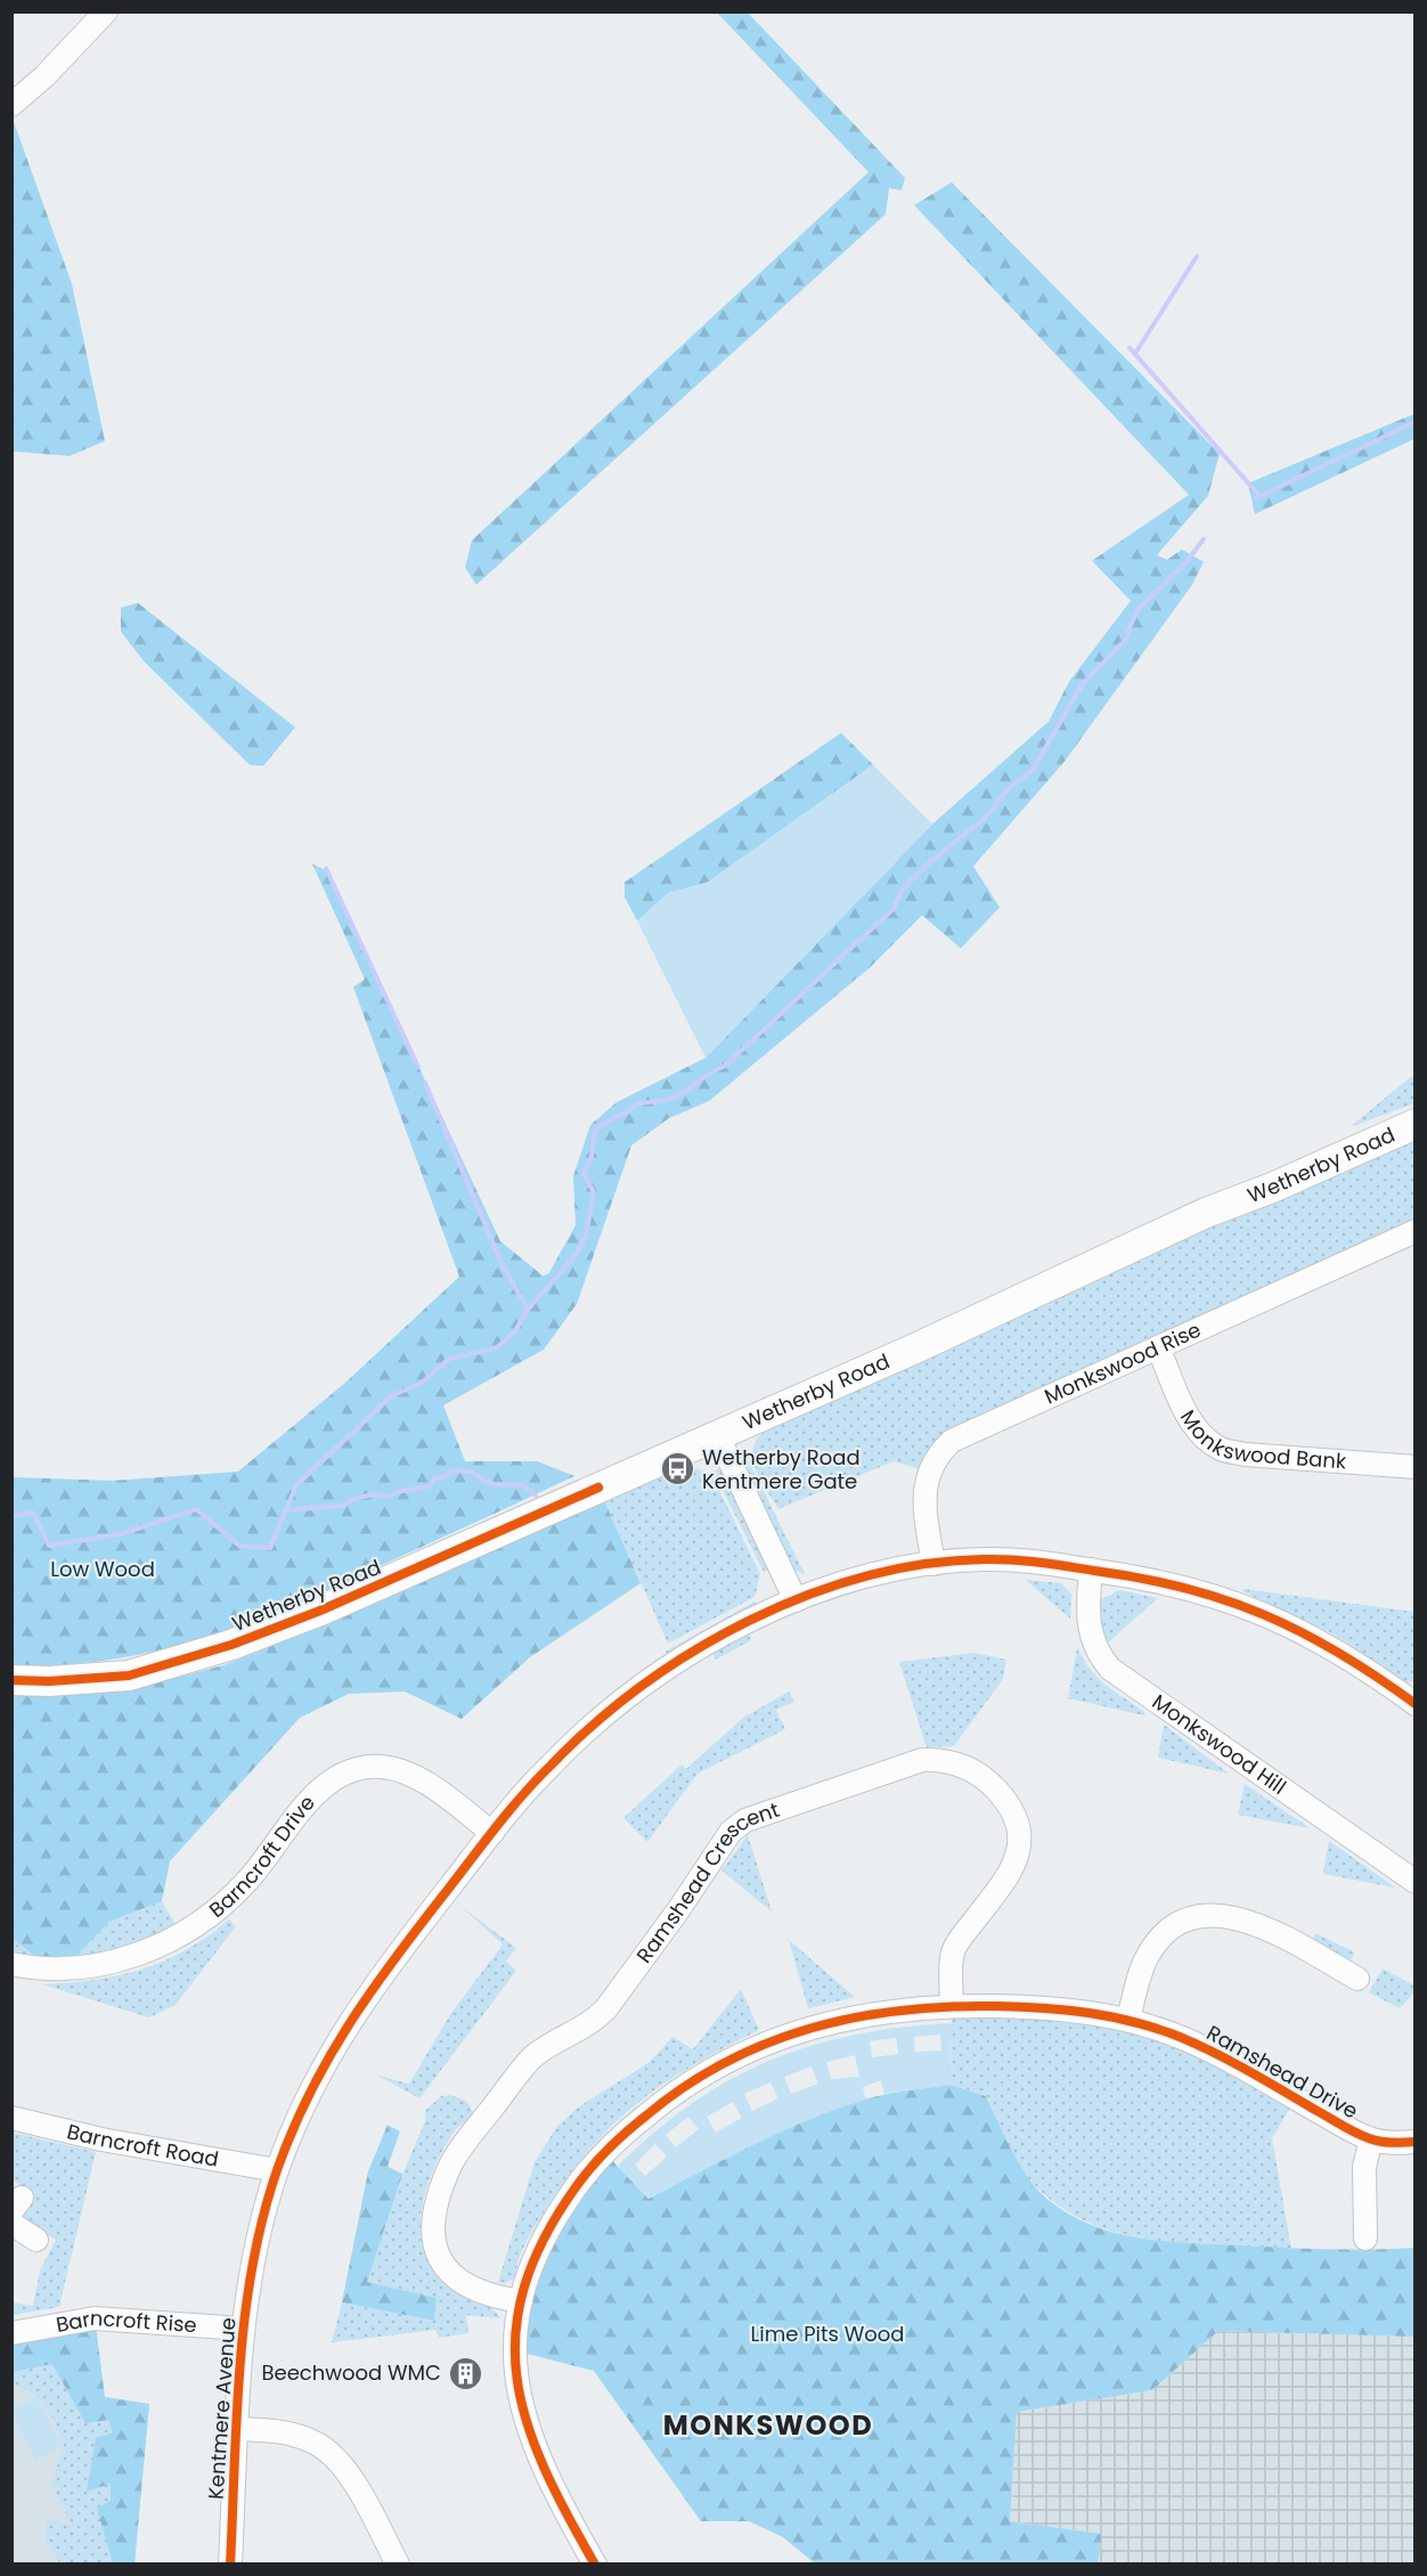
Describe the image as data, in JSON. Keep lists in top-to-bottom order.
{
  "streets": {
    "main road": ["Wetherby Road"],
    "street": [
      "Monkswood Rise",
      "Monkswood Bank",
      "Monkswood Hill",
      "Barncroft Drive",
      "Ramshead Crescent",
      "Ramshead Drive",
      "Barncroft Road",
      "Barncroft Rise",
      "Kentmere Avenue"
    ]
  },
  "crossings": [
    ["Monkswood Rise", "Monkswood Bank"],
    ["Monkswood Rise", "Kentmere Avenue"],
    ["Monkswood Hill", "Kentmere Avenue"],
    ["Barncroft Drive", "Kentmere Avenue"],
    ["Ramshead Crescent", "Ramshead Drive"],
    ["Barncroft Road", "Kentmere Avenue"],
    ["Barncroft Rise", "Kentmere Avenue"]
  ],
  "districts": ["MONKSWOOD"],
  "parks": ["Low Wood", "Lime Pits Wood"],
  "places": {
    "bus stop": ["Wetherby Road Kentmere Gate"],
    "building": ["Beechwood WMC"]
  }
}
